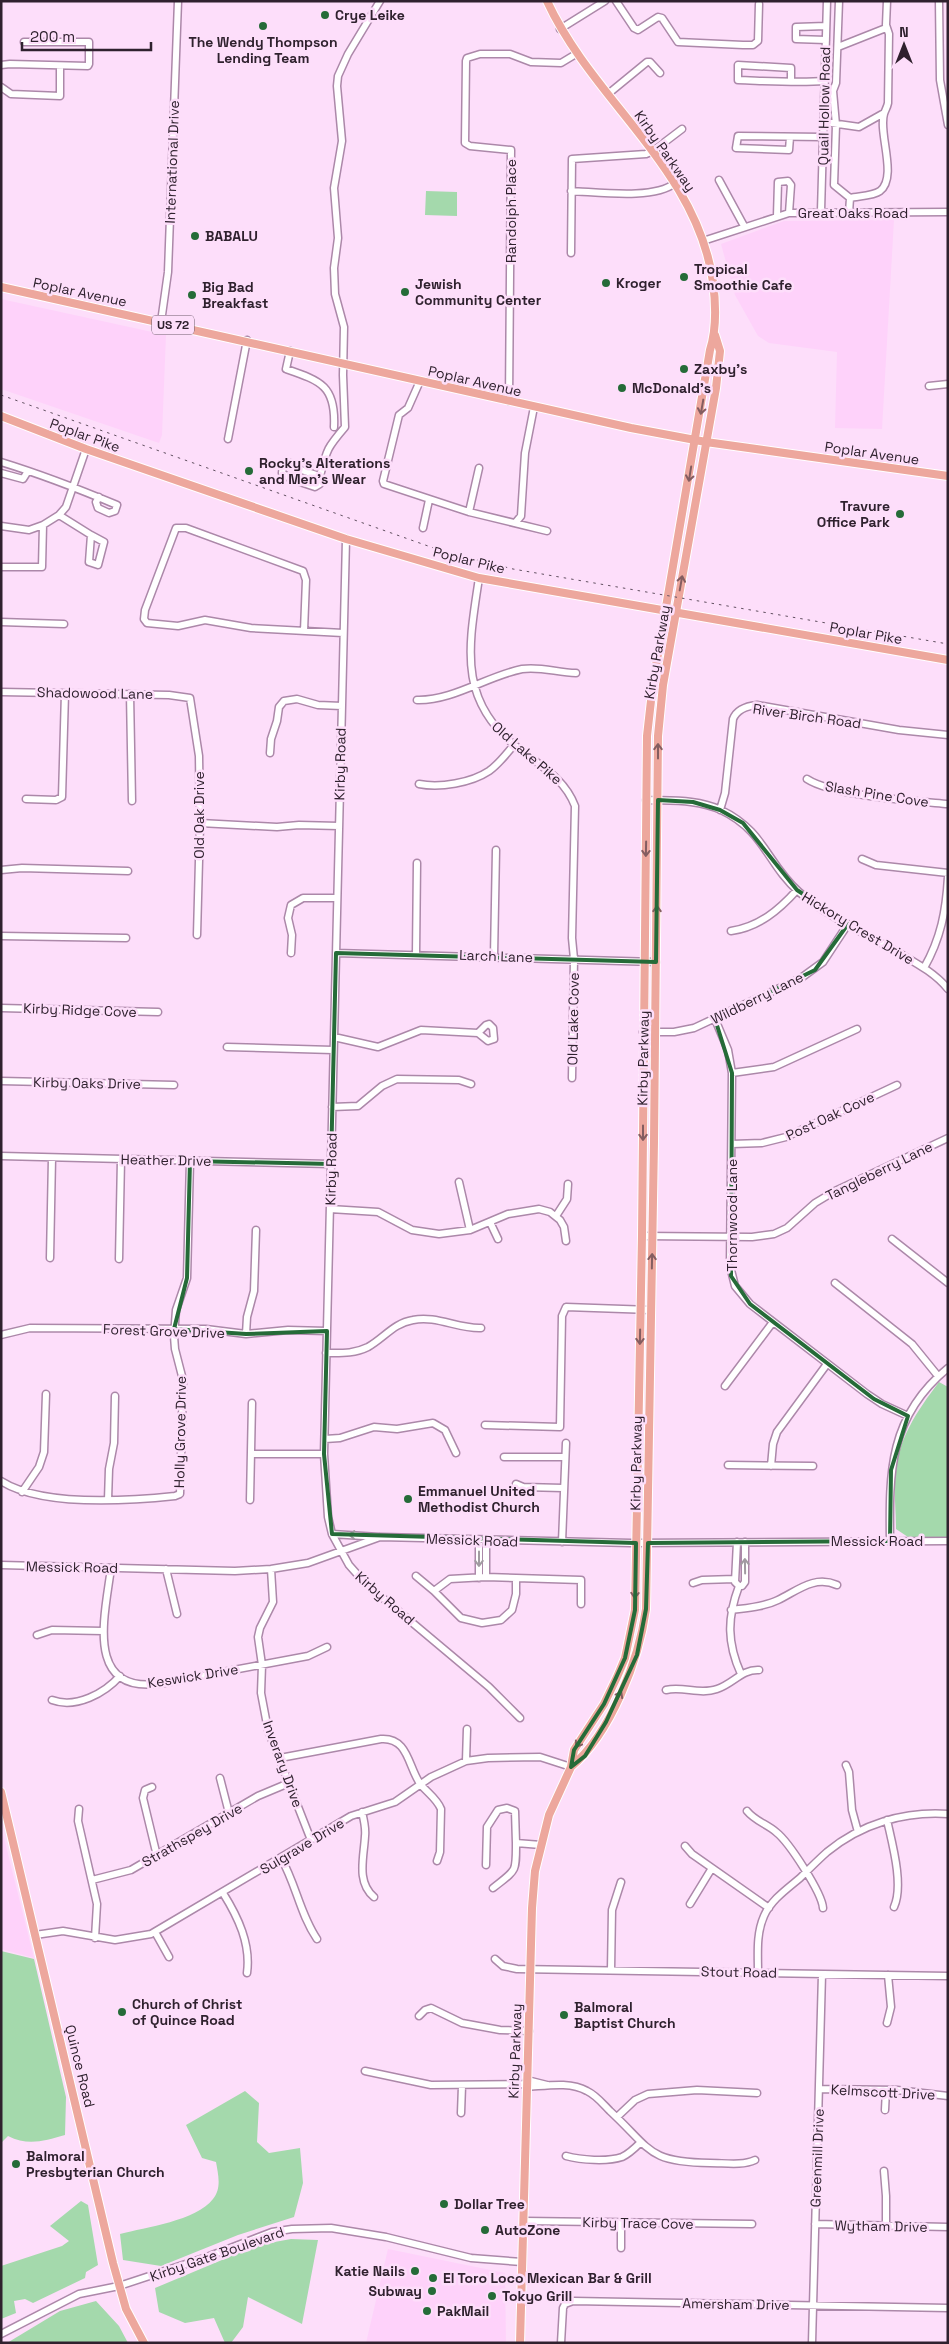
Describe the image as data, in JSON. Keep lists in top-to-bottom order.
{
  "streets": {
    "main road": [
      "Kirby Parkway",
      "Poplar Avenue",
      "US 72",
      "Poplar Pike",
      "Quince Road"
    ],
    "street": [
      "Quail Hollow Road",
      "International Drive",
      "Randolph Place",
      "Great Oaks Road",
      "Shadowood Lane",
      "River Birch Road",
      "Old Lake Pike",
      "Kirby Road",
      "Slash Pine Cove",
      "Old Oak Drive",
      "Hickory Crest Drive",
      "Larch Lane",
      "Wildberry Lane",
      "Kirby Ridge Cove",
      "Old Lake Cove",
      "Kirby Oaks Drive",
      "Post Oak Cove",
      "Heather Drive",
      "Tangleberry Lane",
      "Thornwood Lane",
      "Forest Grove Drive",
      "Holly Grove Drive",
      "Messick Road",
      "Keswick Drive",
      "Inverary Drive",
      "Strathspey Drive",
      "Sulgrave Drive",
      "Stout Road",
      "Kelmscott Drive",
      "Greenmill Drive",
      "Kirby Trace Cove",
      "Wytham Drive",
      "Kirby Gate Boulevard",
      "Amersham Drive"
    ]
  },
  "crossings": [
    ["Quail Hollow Road", "Great Oaks Road"],
    ["Kirby Parkway", "Randolph Place"],
    ["Kirby Parkway", "Great Oaks Road"],
    ["Kirby Parkway", "Poplar Avenue"],
    ["Kirby Parkway", "Poplar Pike"],
    ["Kirby Parkway", "Hickory Crest Drive"],
    ["Kirby Parkway", "Larch Lane"],
    ["Kirby Parkway", "Wildberry Lane"],
    ["Kirby Parkway", "Tangleberry Lane"],
    ["Kirby Parkway", "Messick Road"],
    ["Kirby Parkway", "Sulgrave Drive"],
    ["Kirby Parkway", "Stout Road"],
    ["Kirby Parkway", "Kirby Trace Cove"],
    ["Kirby Parkway", "Kirby Gate Boulevard"],
    ["International Drive", "Poplar Avenue"],
    ["Randolph Place", "Poplar Avenue"],
    ["Poplar Pike", "Old Lake Pike"],
    ["Poplar Pike", "Kirby Road"],
    ["Shadowood Lane", "Old Oak Drive"],
    ["River Birch Road", "Hickory Crest Drive"],
    ["Old Lake Pike", "Larch Lane"],
    ["Old Lake Pike", "Old Lake Cove"],
    ["Kirby Road", "Larch Lane"],
    ["Kirby Road", "Heather Drive"],
    ["Kirby Road", "Forest Grove Drive"],
    ["Kirby Road", "Messick Road"],
    ["Hickory Crest Drive", "Wildberry Lane"],
    ["Larch Lane", "Old Lake Cove"],
    ["Wildberry Lane", "Thornwood Lane"],
    ["Post Oak Cove", "Thornwood Lane"],
    ["Heather Drive", "Holly Grove Drive"],
    ["Tangleberry Lane", "Thornwood Lane"],
    ["Forest Grove Drive", "Holly Grove Drive"],
    ["Messick Road", "Inverary Drive"],
    ["Keswick Drive", "Inverary Drive"],
    ["Inverary Drive", "Strathspey Drive"],
    ["Inverary Drive", "Sulgrave Drive"],
    ["Sulgrave Drive", "Quince Road"],
    ["Stout Road", "Greenmill Drive"],
    ["Quince Road", "Kirby Gate Boulevard"],
    ["Kelmscott Drive", "Greenmill Drive"],
    ["Greenmill Drive", "Wytham Drive"],
    ["Greenmill Drive", "Amersham Drive"]
  ],
  "places": [
    "Crye Leike",
    "The Wendy Thompson Lending Team",
    "BABALU",
    "Tropical Smoothie Cafe",
    "Kroger",
    "Jewish Community Center",
    "Big Bad Breakfast",
    "Zaxby's",
    "McDonald's",
    "Rocky's Alterations and Men's Wear",
    "Travure Office Park",
    "Emmanuel United Methodist Church",
    "Church of Christ of Quince Road",
    "Balmoral Baptist Church",
    "Balmoral Presbyterian Church",
    "Dollar Tree",
    "AutoZone",
    "Katie Nails",
    "El Toro Loco Mexican Bar & Grill",
    "Subway",
    "Tokyo Grill",
    "PakMail"
  ],
  "scale_bar": "200 m",
  "north": "top"
}
